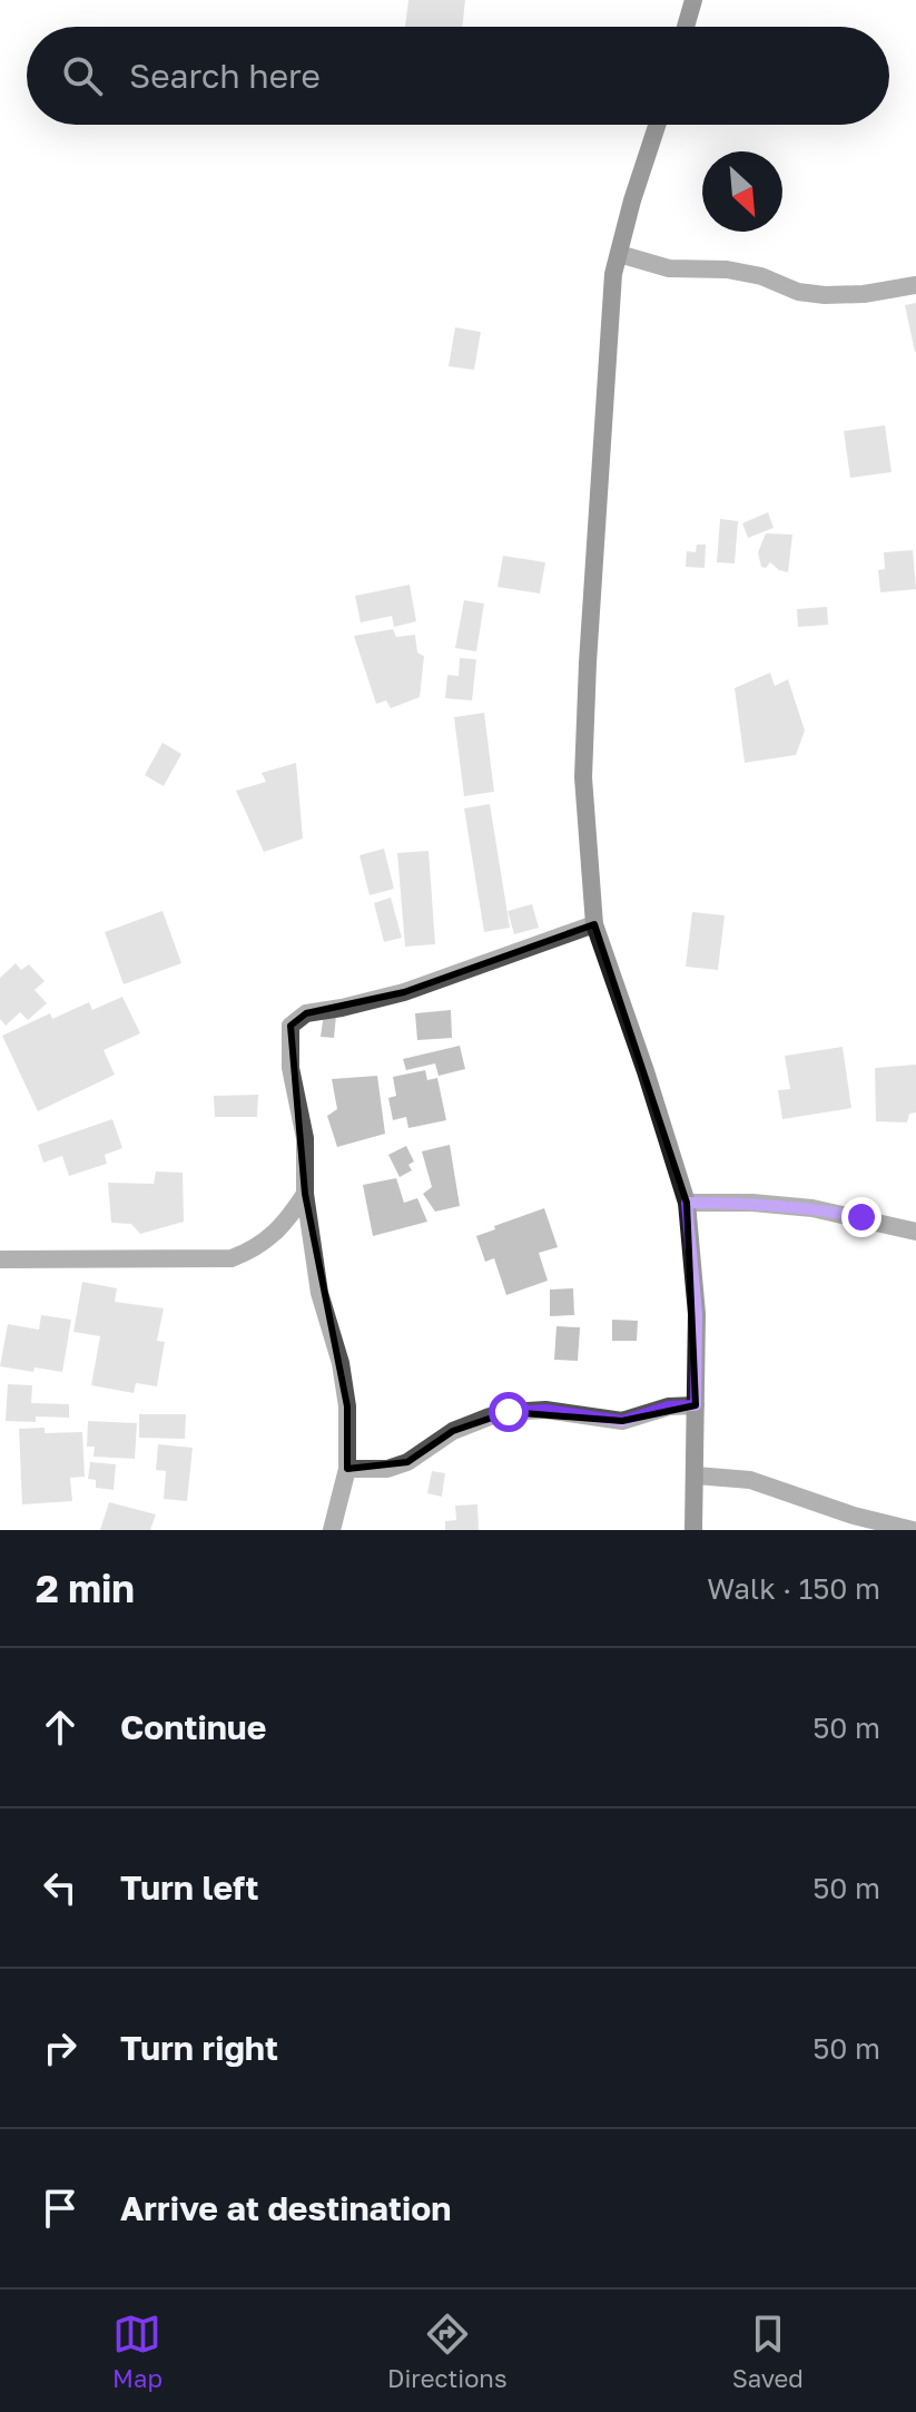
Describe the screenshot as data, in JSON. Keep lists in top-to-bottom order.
{
  "north": "bottom right",
  "page": {
    "search": "Search here",
    "heading": ["2 min", "Walk · 150 m"],
    "list": [
      ["Continue", "50 m"],
      ["Turn left", "50 m"],
      ["Turn right", "50 m"],
      "Arrive at destination"
    ],
    "nav": ["Map", "Directions", "Saved"]
  }
}
